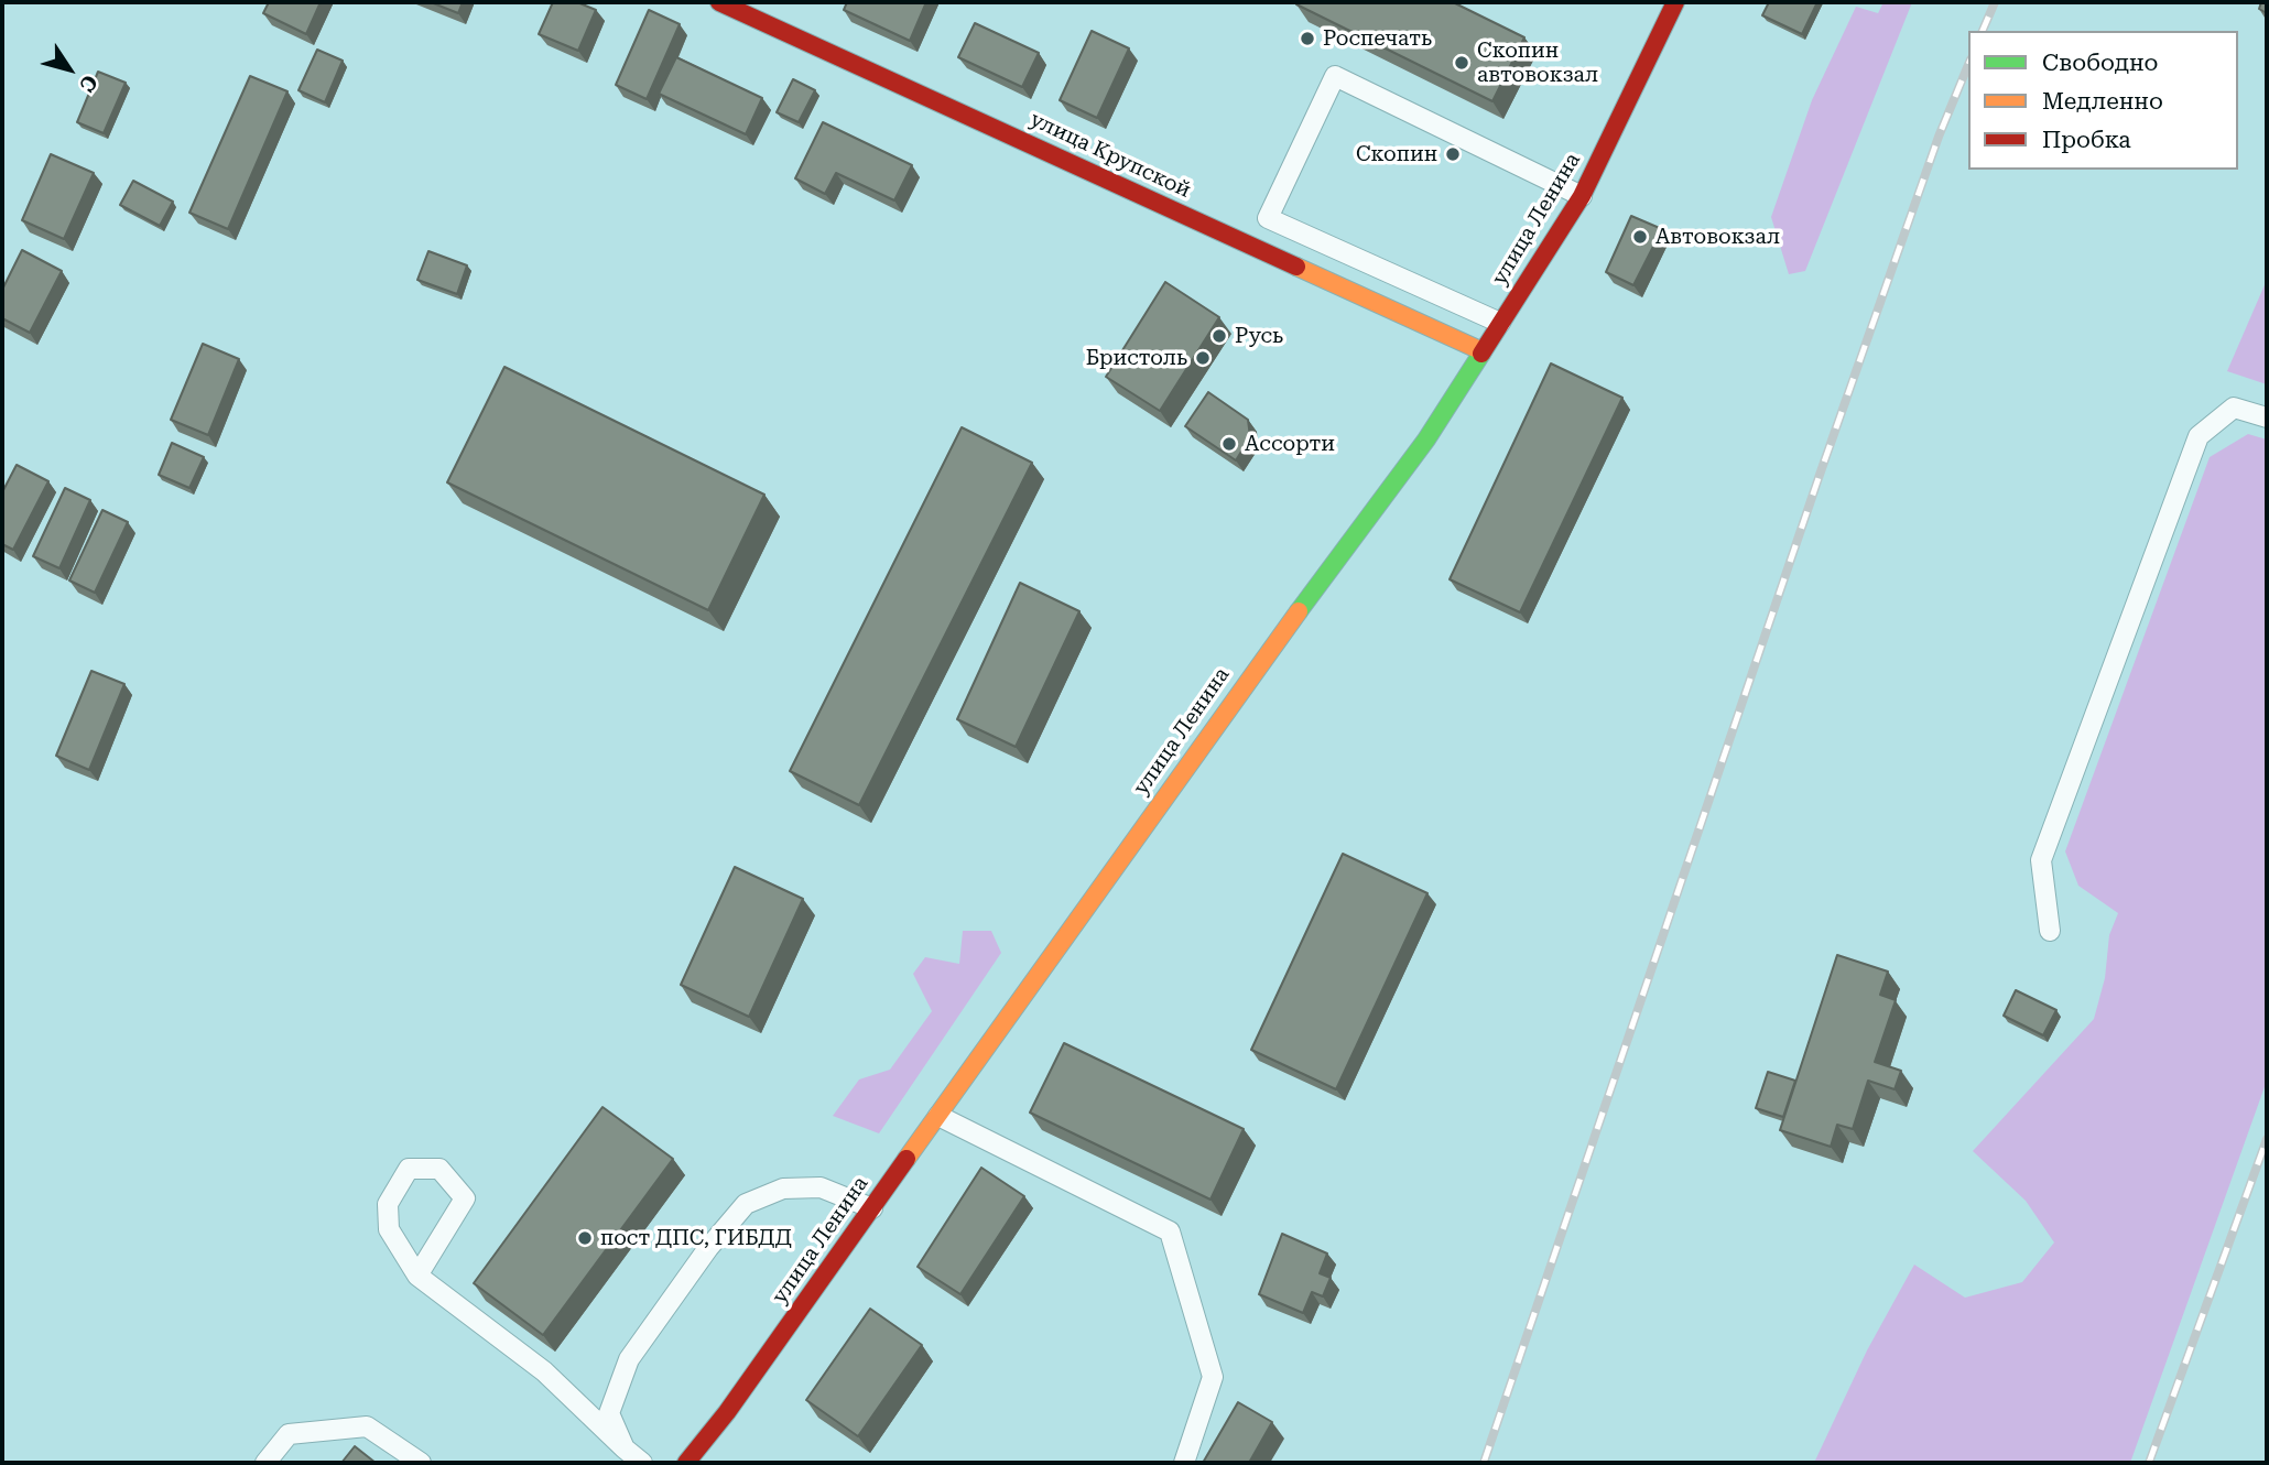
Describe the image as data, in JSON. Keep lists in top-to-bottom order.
{
  "streets": {
    "street": ["улица Крупской", "улица Ленина"]
  },
  "crossings": [
    ["улица Крупской", "улица Ленина"]
  ],
  "places": [
    "Роспечать",
    "Скопин автовокзал",
    "Скопин",
    "Автовокзал",
    "Русь",
    "Бристоль",
    "Ассорти",
    "пост ДПС, ГИБДД"
  ],
  "legend": ["Свободно", "Медленно", "Пробка"],
  "north": "bottom right"
}
